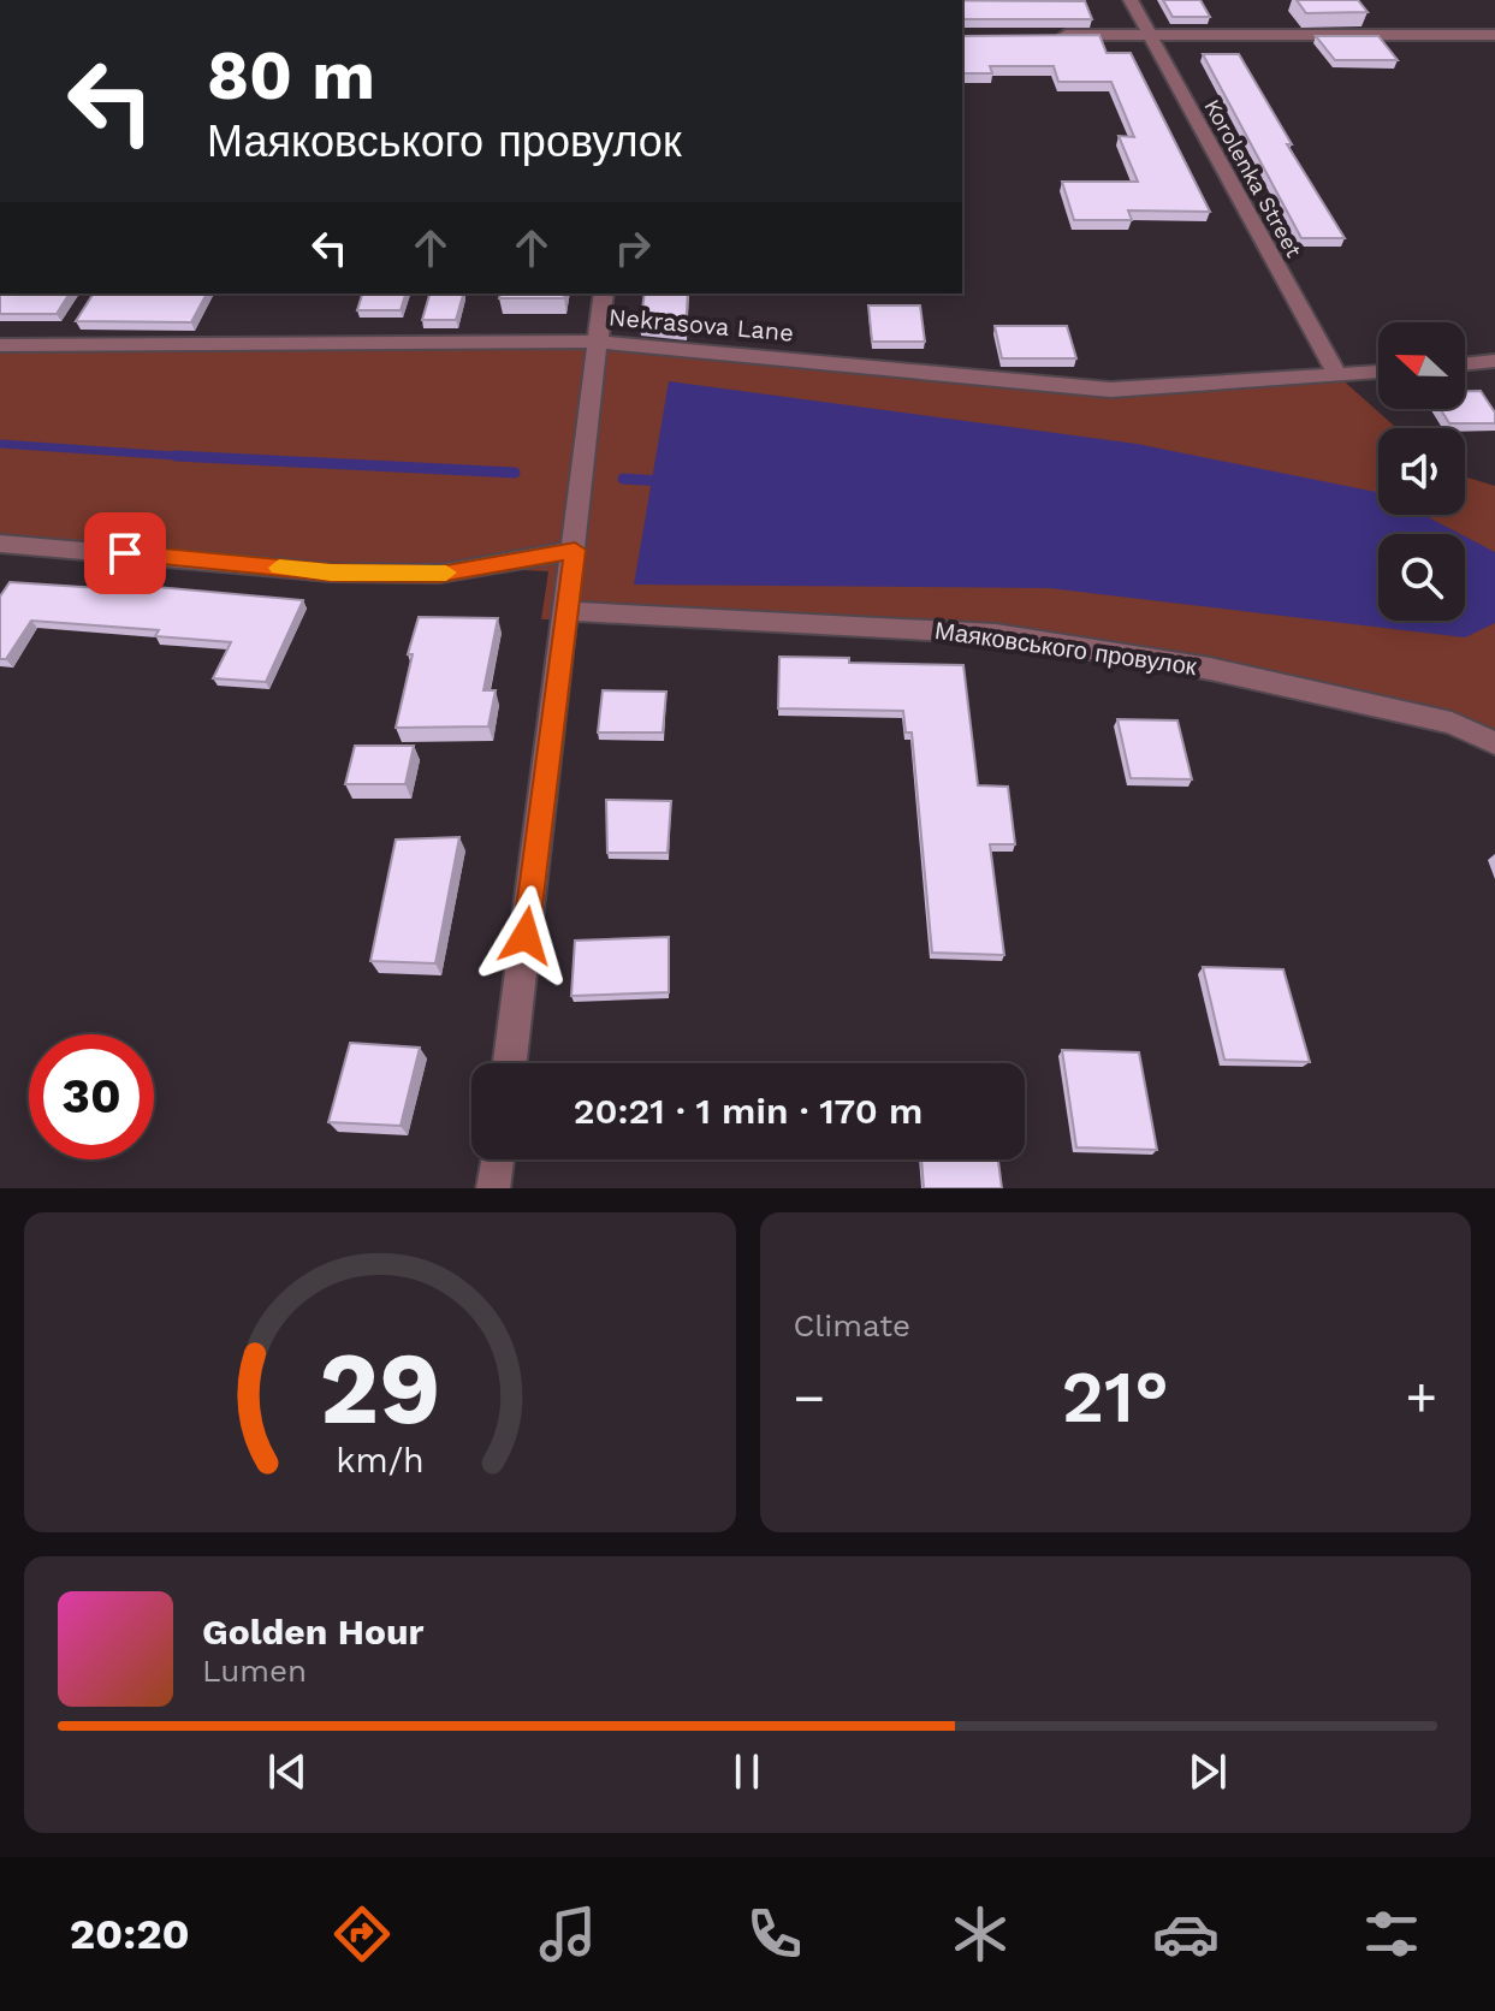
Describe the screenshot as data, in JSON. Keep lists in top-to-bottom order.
{
  "streets": {
    "street": ["Korolenka Street", "Nekrasova Lane", "Маяковського провулок"]
  },
  "crossings": [
    ["Korolenka Street", "Nekrasova Lane"]
  ],
  "north": "left",
  "page": {
    "turn": ["80 m", "Маяковського провулок"],
    "limit": "30",
    "trip": "20:21 · 1 min · 170 m",
    "tile": "Climate",
    "heat": ["−", "21°", "+"],
    "song": ["Golden Hour", "Lumen"],
    "tabs": "20:20",
    "gauge": ["29", "km/h"]
  }
}
